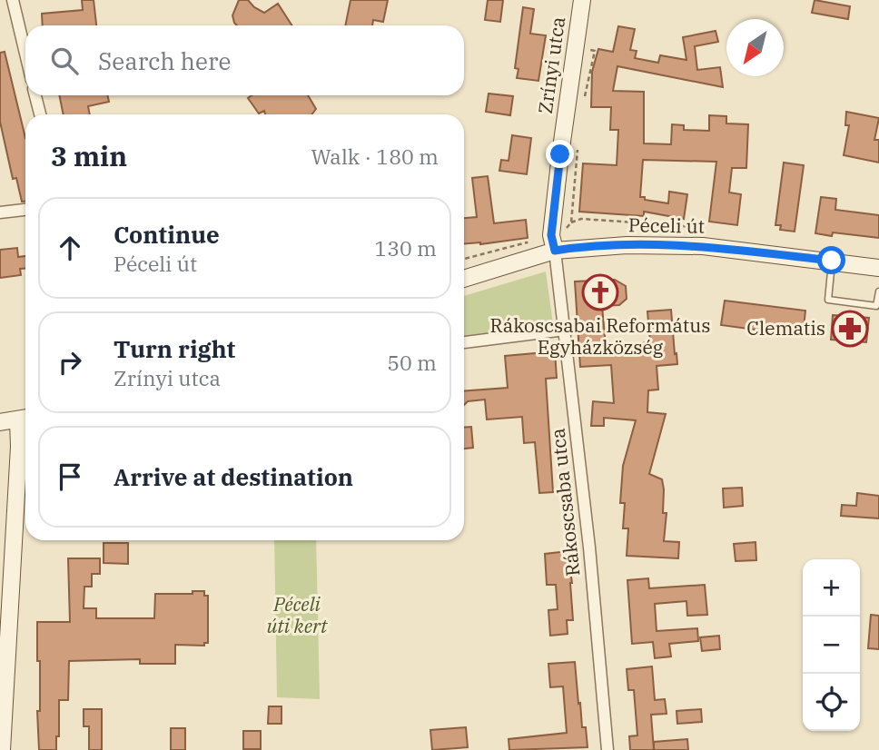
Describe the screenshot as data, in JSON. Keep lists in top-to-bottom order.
{
  "streets": {
    "main road": ["Zrínyi utca", "Péceli út"],
    "street": ["Rákoscsaba utca"]
  },
  "crossings": [
    ["Zrínyi utca", "Péceli út"],
    ["Zrínyi utca", "Rákoscsaba utca"],
    ["Péceli út", "Rákoscsaba utca"]
  ],
  "parks": ["Péceli úti kert"],
  "places": {
    "church": ["Rákoscsabai Református Egyházközség"],
    "pharmacy": ["Clematis"]
  },
  "north": "bottom left",
  "page": {
    "search": "Search here",
    "heading": ["3 min", "Walk · 180 m"],
    "list": [
      ["Continue", "Péceli út", "130 m"],
      ["Turn right", "Zrínyi utca", "50 m"],
      "Arrive at destination"
    ],
    "map_buttons": ["+", "−"]
  }
}
